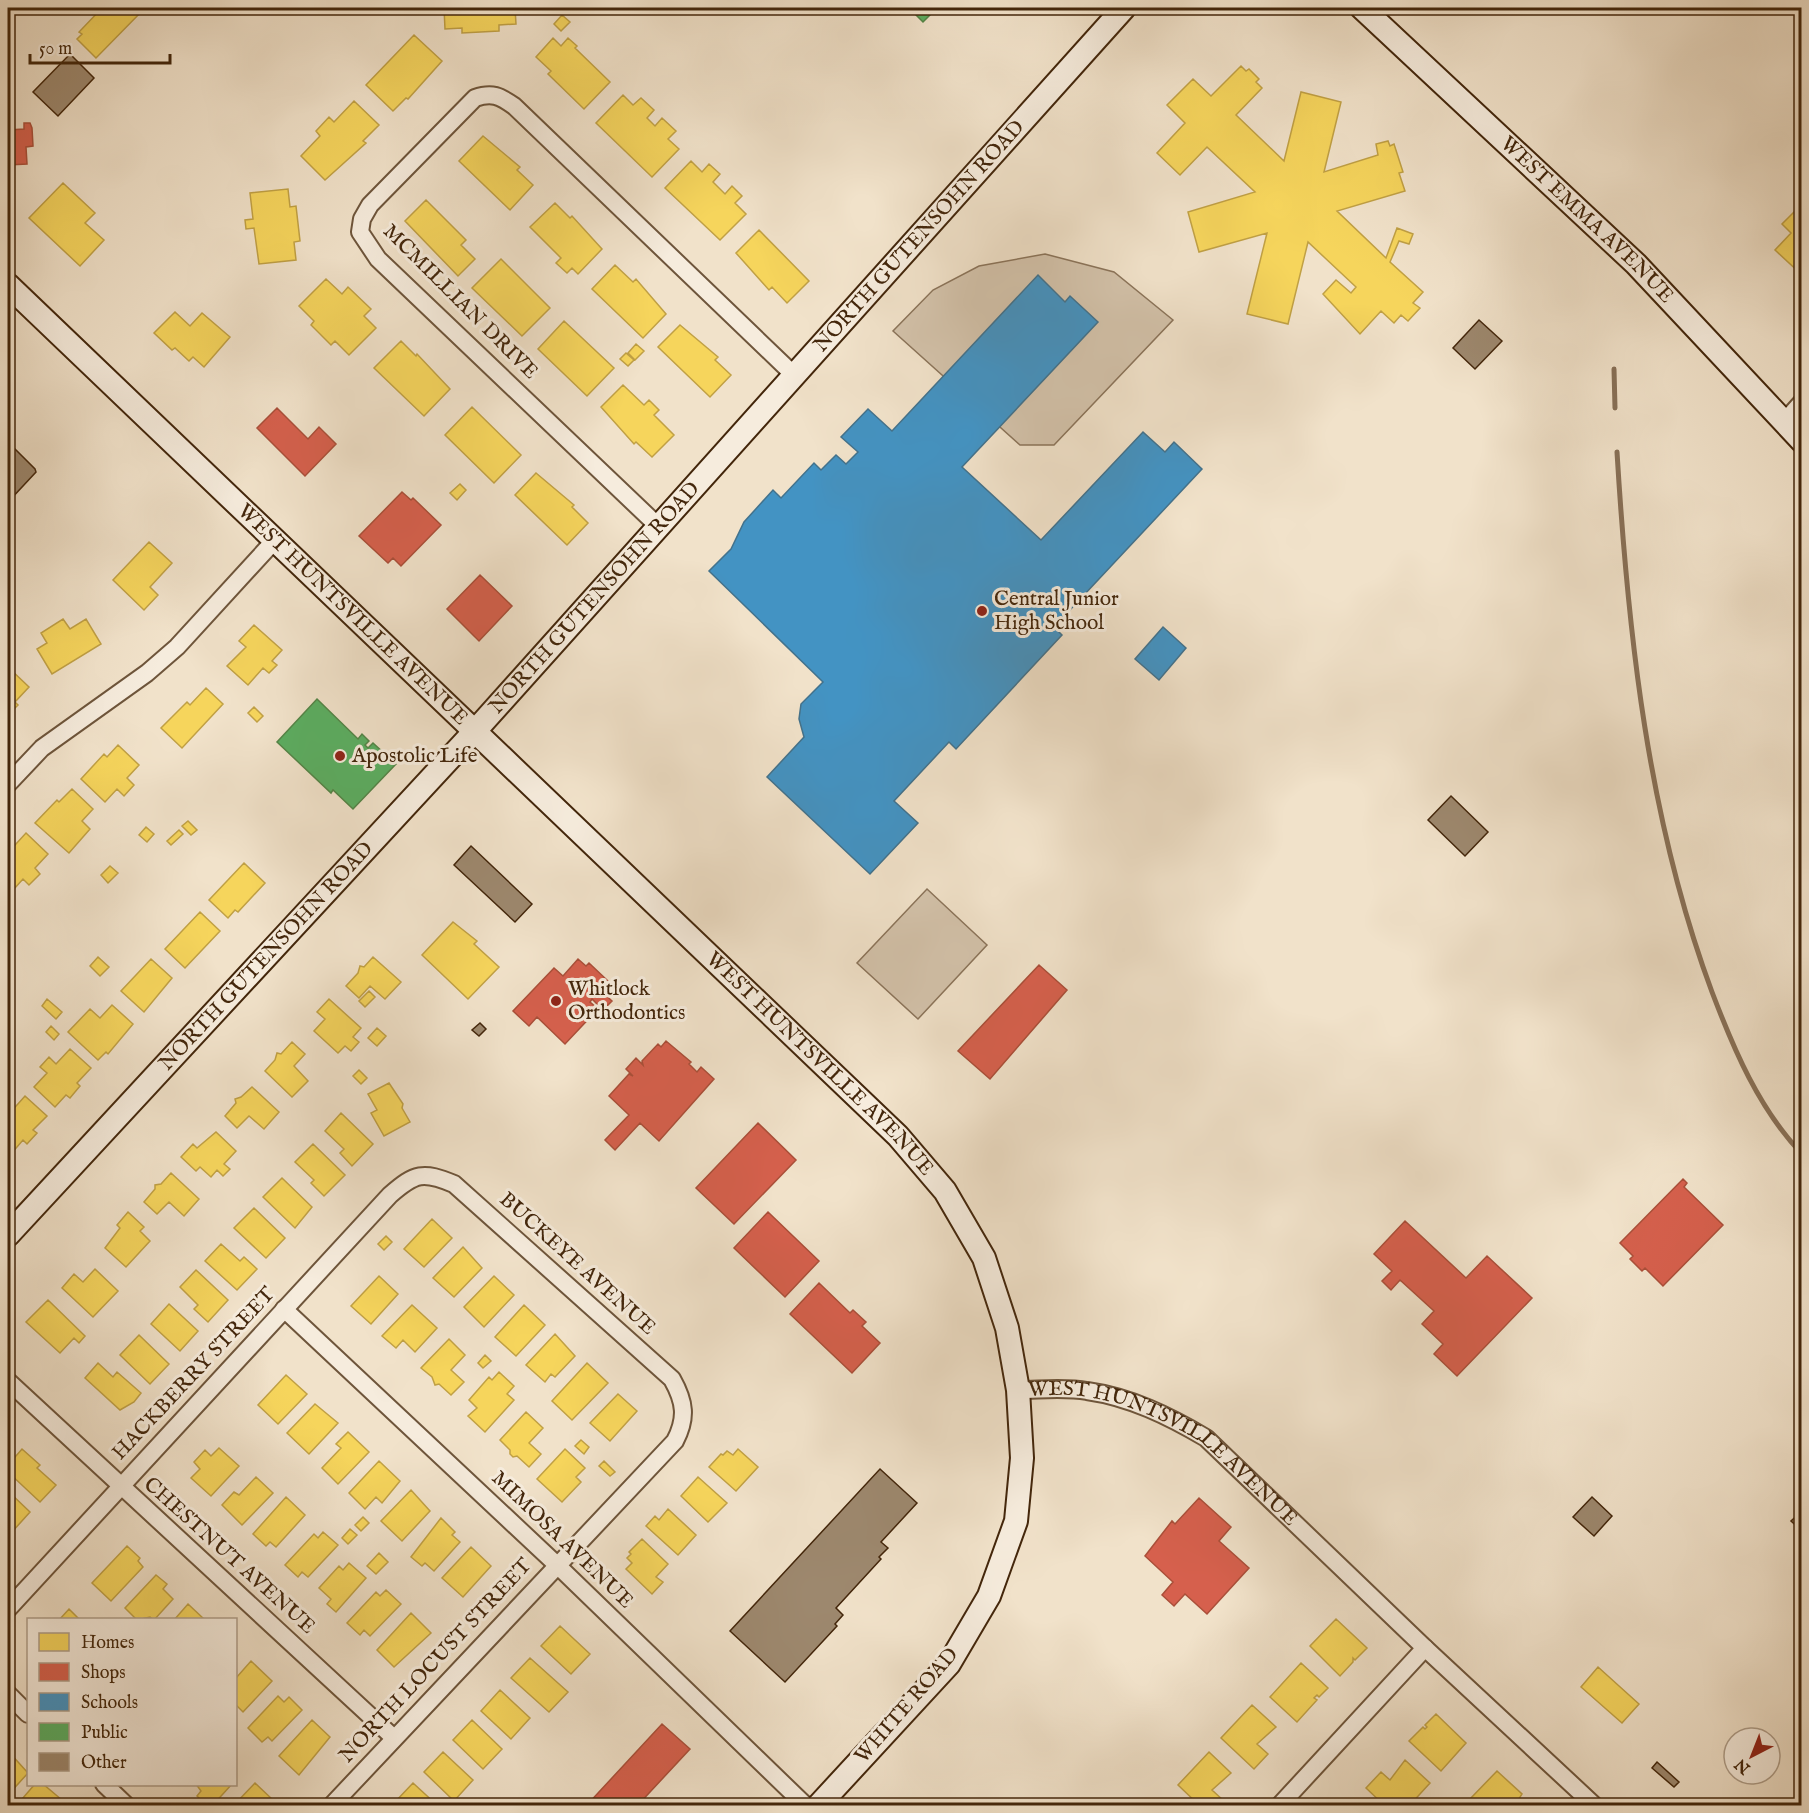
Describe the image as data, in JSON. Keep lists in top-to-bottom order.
{
  "streets": {
    "street": [
      "WEST EMMA AVENUE",
      "NORTH GUTENSOHN ROAD",
      "MCMILLIAN DRIVE",
      "WEST HUNTSVILLE AVENUE",
      "BUCKEYE AVENUE",
      "HACKBERRY STREET",
      "MIMOSA AVENUE",
      "CHESTNUT AVENUE",
      "NORTH LOCUST STREET",
      "WHITE ROAD"
    ]
  },
  "crossings": [
    ["NORTH GUTENSOHN ROAD", "MCMILLIAN DRIVE"],
    ["NORTH GUTENSOHN ROAD", "WEST HUNTSVILLE AVENUE"],
    ["WEST HUNTSVILLE AVENUE", "WHITE ROAD"],
    ["BUCKEYE AVENUE", "HACKBERRY STREET"],
    ["BUCKEYE AVENUE", "NORTH LOCUST STREET"],
    ["HACKBERRY STREET", "MIMOSA AVENUE"],
    ["HACKBERRY STREET", "CHESTNUT AVENUE"],
    ["MIMOSA AVENUE", "NORTH LOCUST STREET"],
    ["CHESTNUT AVENUE", "NORTH LOCUST STREET"]
  ],
  "places": ["Central Junior High School", "Apostolic Life", "Whitlock Orthodontics"],
  "legend": [
    "Homes",
    "Shops",
    "Schools",
    "Public",
    "Other"
  ],
  "scale_bar": "50 m",
  "north": "bottom left"
}
